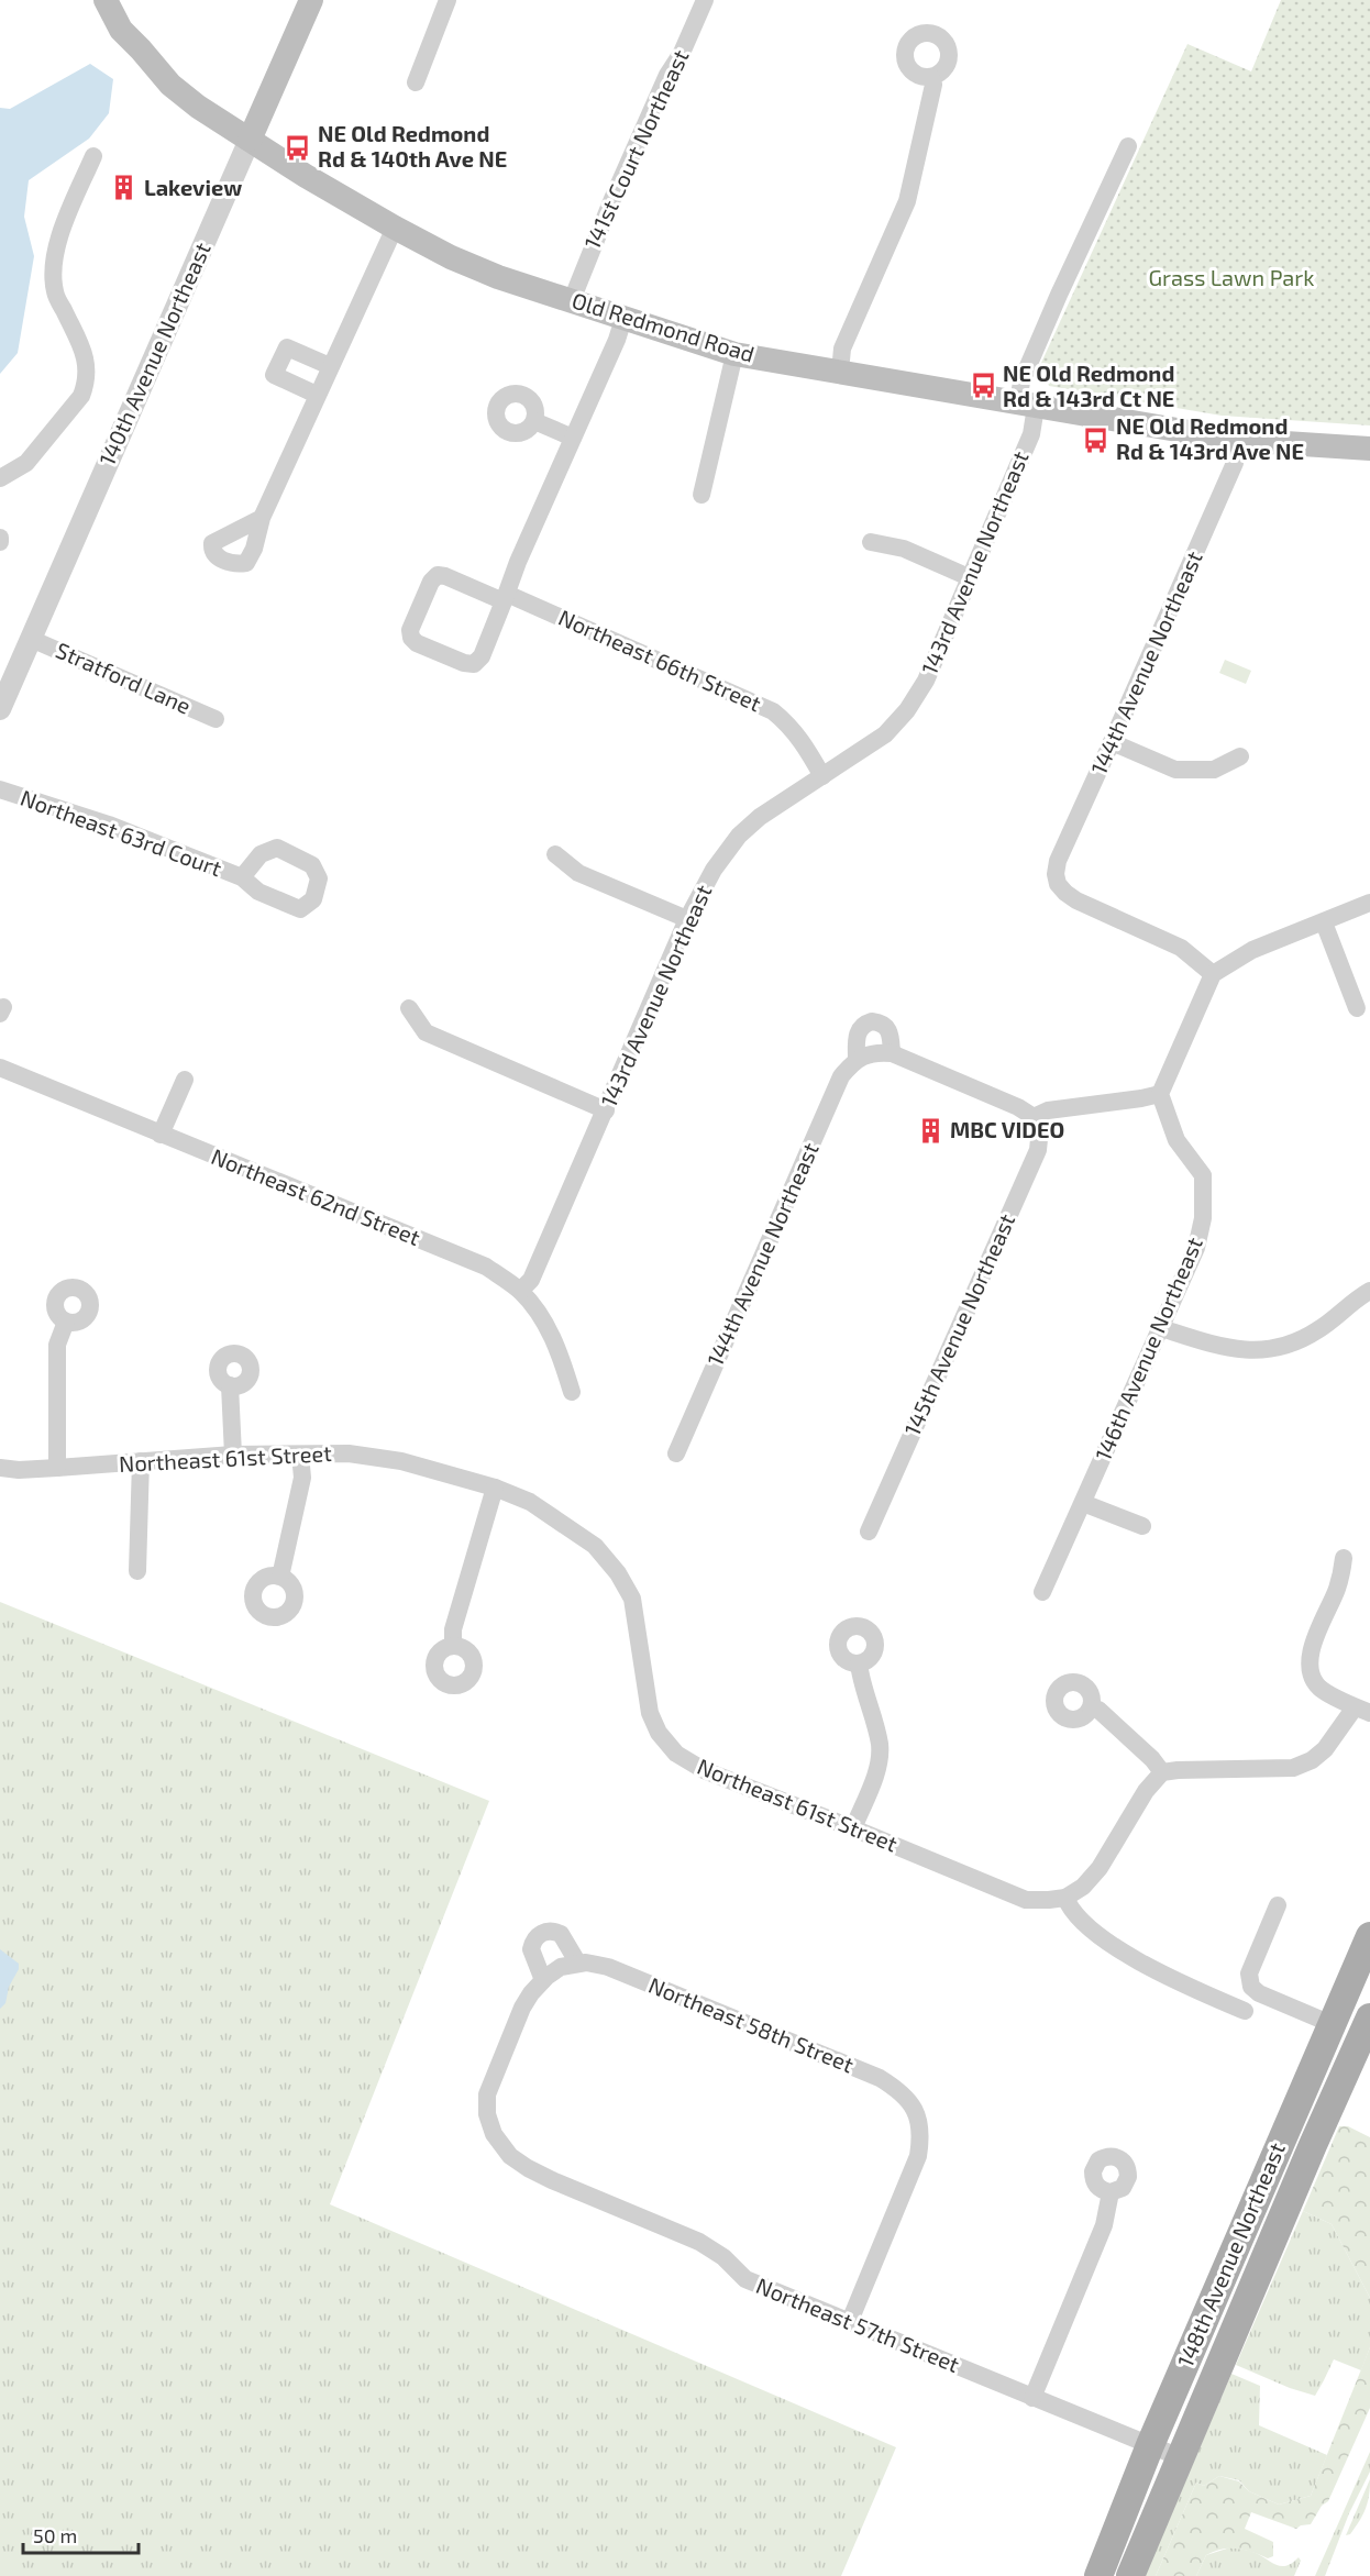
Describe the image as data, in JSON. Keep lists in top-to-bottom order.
{
  "streets": {
    "main road": ["Old Redmond Road", "140th Avenue Northeast", "148th Avenue Northeast"],
    "street": [
      "141st Court Northeast",
      "143rd Avenue Northeast",
      "Northeast 66th Street",
      "144th Avenue Northeast",
      "Stratford Lane",
      "Northeast 63rd Court",
      "Northeast 62nd Street",
      "145th Avenue Northeast",
      "146th Avenue Northeast",
      "Northeast 61st Street",
      "Northeast 58th Street",
      "Northeast 57th Street"
    ]
  },
  "crossings": [
    ["141st Court Northeast", "Old Redmond Road"],
    ["Old Redmond Road", "140th Avenue Northeast"],
    ["Old Redmond Road", "143rd Avenue Northeast"],
    ["Old Redmond Road", "144th Avenue Northeast"],
    ["140th Avenue Northeast", "Stratford Lane"],
    ["143rd Avenue Northeast", "Northeast 66th Street"],
    ["143rd Avenue Northeast", "Northeast 62nd Street"],
    ["Northeast 58th Street", "Northeast 57th Street"],
    ["148th Avenue Northeast", "Northeast 57th Street"]
  ],
  "parks": ["Grass Lawn Park"],
  "places": {
    "bus stop": ["NE Old Redmond Rd & 140th Ave NE", "NE Old Redmond Rd & 143rd Ct NE", "NE Old Redmond Rd & 143rd Ave NE"],
    "building": ["Lakeview", "MBC VIDEO"]
  },
  "scale_bar": "50 m"
}
